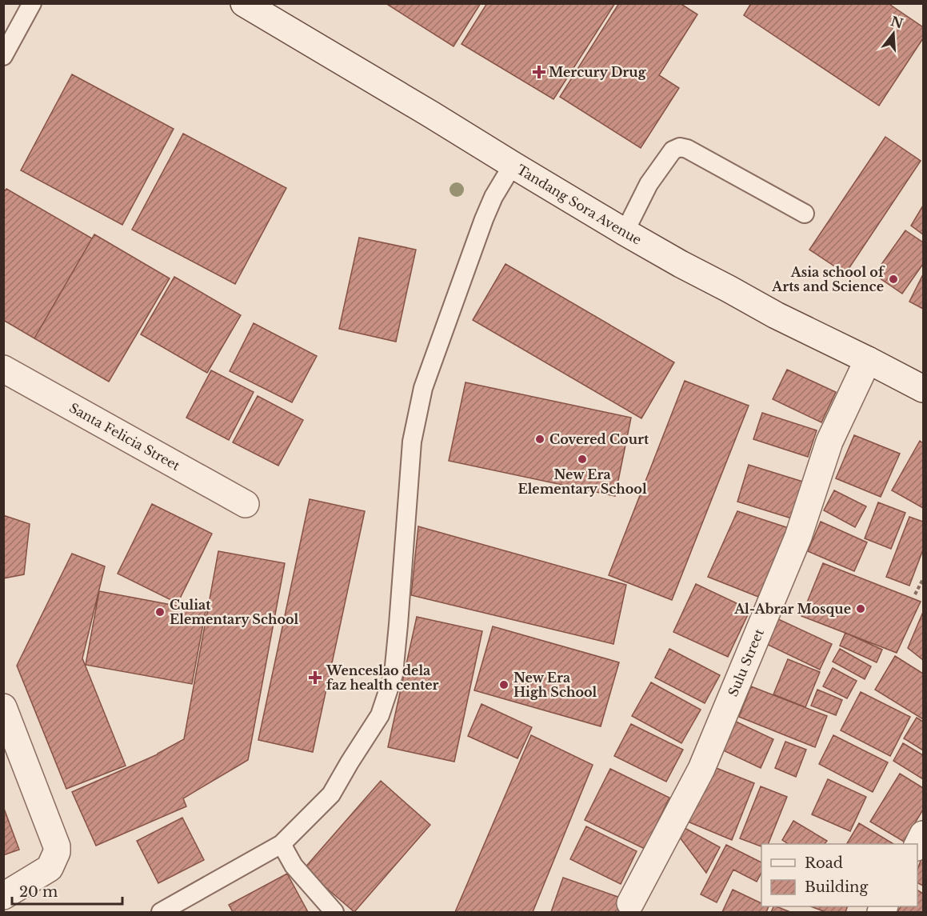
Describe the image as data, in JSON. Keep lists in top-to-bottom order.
{
  "streets": {
    "street": ["Tandang Sora Avenue", "Santa Felicia Street", "Sulu Street"]
  },
  "crossings": [
    ["Tandang Sora Avenue", "Sulu Street"]
  ],
  "places": {
    "health": ["Mercury Drug", "Wenceslao dela faz health center"],
    "other": [
      "Asia school of Arts and Science",
      "Covered Court",
      "New Era Elementary School",
      "Al-Abrar Mosque",
      "Culiat Elementary School",
      "New Era High School"
    ]
  },
  "legend": ["Road", "Building"],
  "scale_bar": "20 m",
  "north": "top"
}
